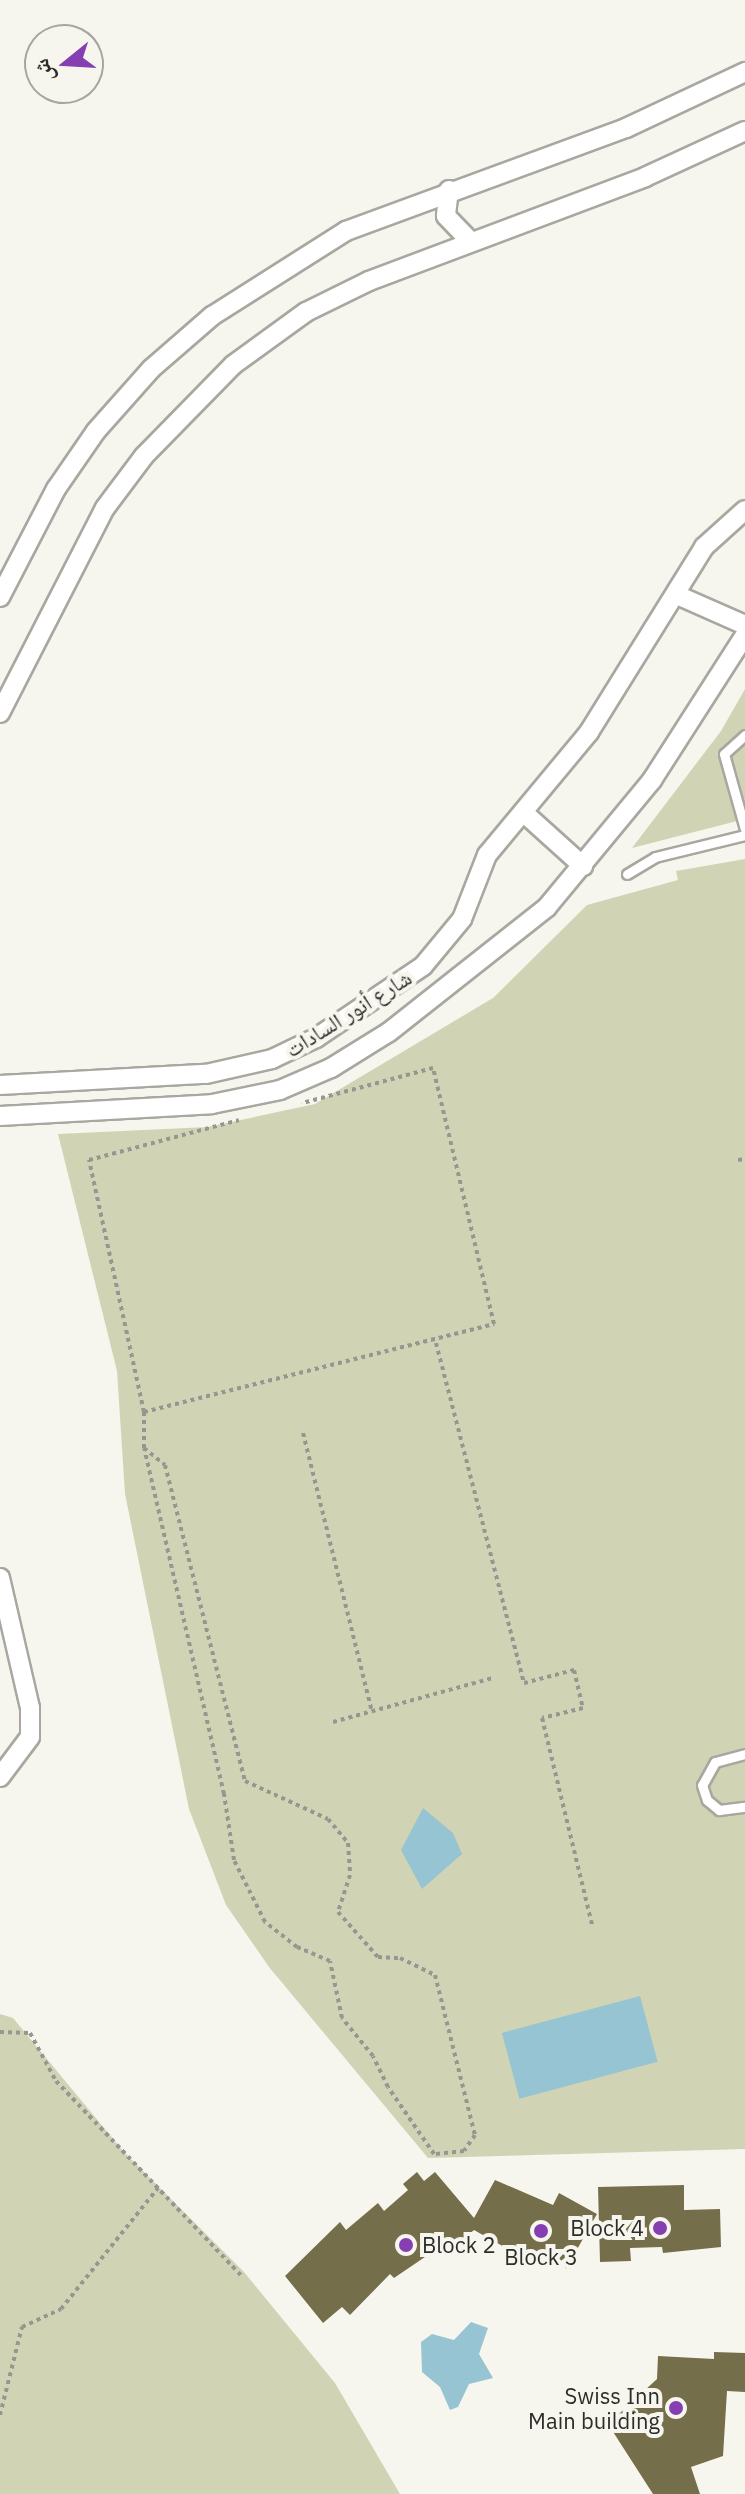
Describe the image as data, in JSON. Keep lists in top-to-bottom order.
{
  "streets": {
    "street": ["شارع أنور السادات"]
  },
  "places": [
    "Block 4",
    "Block 3",
    "Block 2",
    "Swiss Inn Main building"
  ],
  "north": "left"
}
